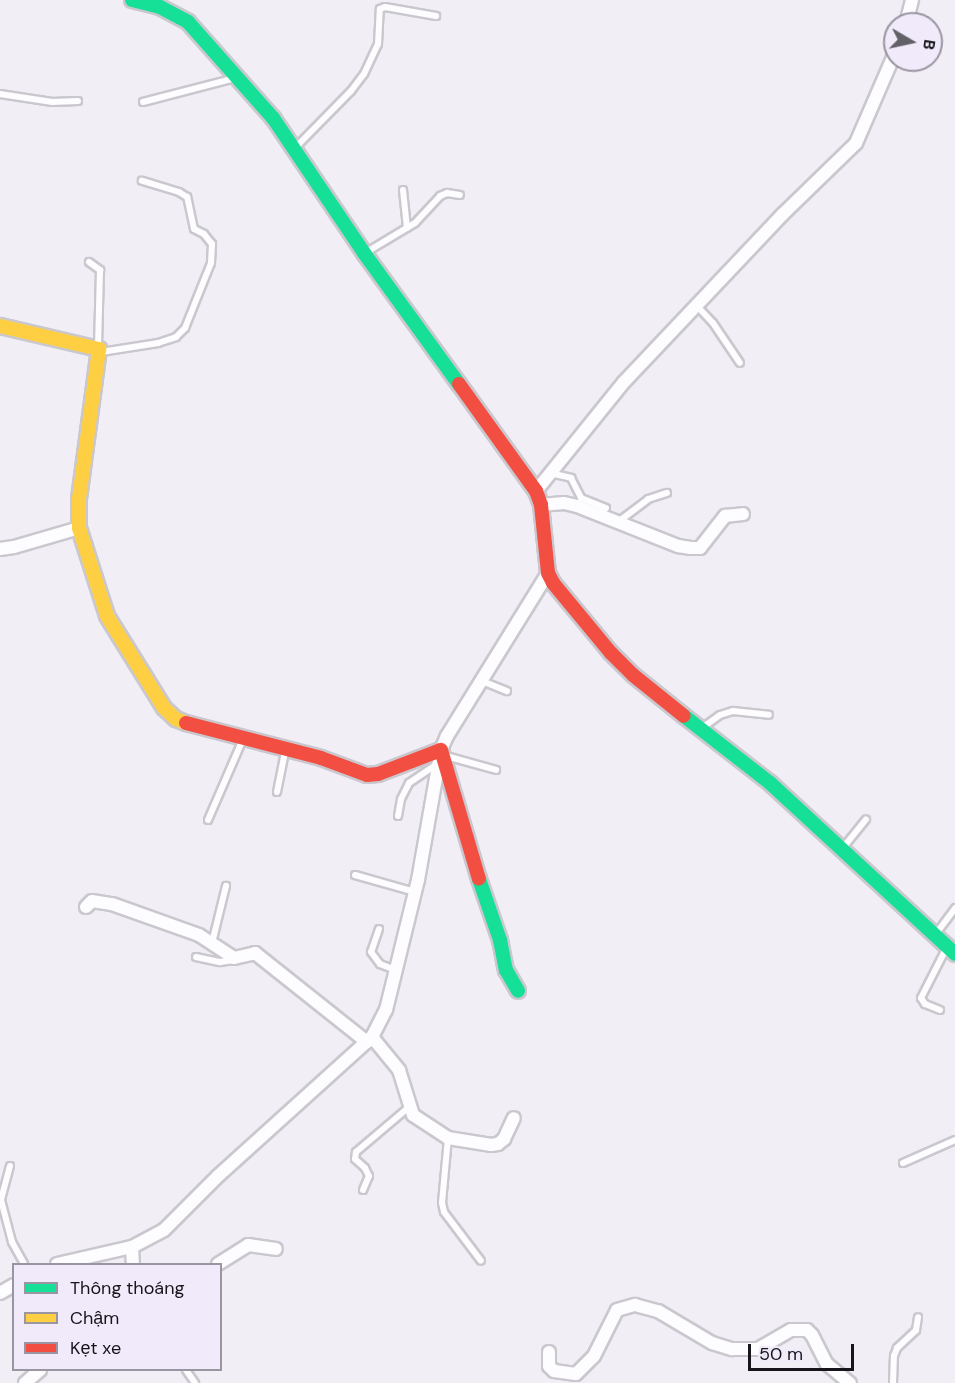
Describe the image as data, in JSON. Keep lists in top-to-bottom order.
{
  "legend": ["Thông thoáng", "Chậm", "Kẹt xe"],
  "scale_bar": "50 m",
  "north": "right"
}
